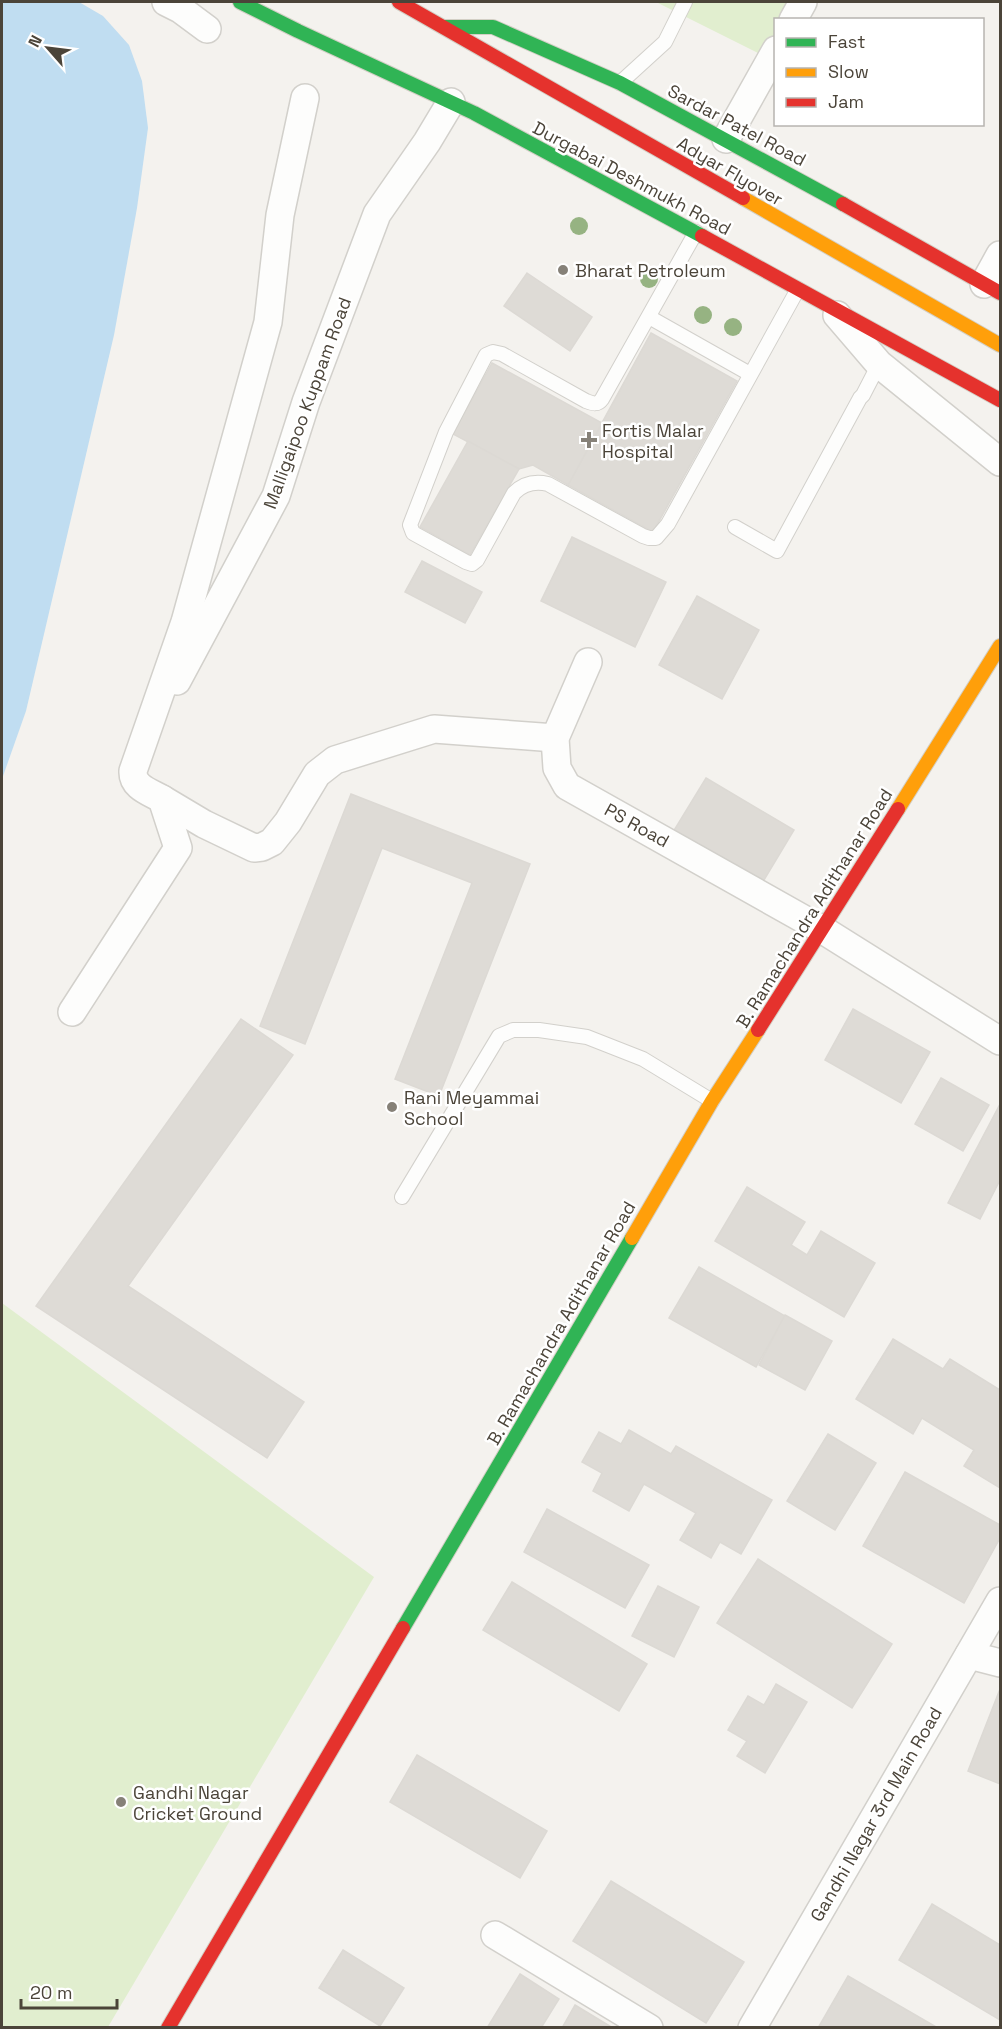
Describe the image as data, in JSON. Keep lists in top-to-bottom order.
{
  "streets": {
    "main road": [
      "Sardar Patel Road",
      "Adyar Flyover",
      "Durgabai Deshmukh Road",
      "B. Ramachandra Adithanar Road"
    ],
    "street": ["Malligaipoo Kuppam Road", "PS Road", "Gandhi Nagar 3rd Main Road"]
  },
  "crossings": [
    ["Sardar Patel Road", "Adyar Flyover"],
    ["Durgabai Deshmukh Road", "Malligaipoo Kuppam Road"],
    ["PS Road", "B. Ramachandra Adithanar Road"]
  ],
  "places": {
    "other": ["Bharat Petroleum", "Rani Meyammai School", "Gandhi Nagar Cricket Ground"],
    "health": ["Fortis Malar Hospital"]
  },
  "legend": ["Fast", "Slow", "Jam"],
  "scale_bar": "20 m",
  "north": "top left"
}
